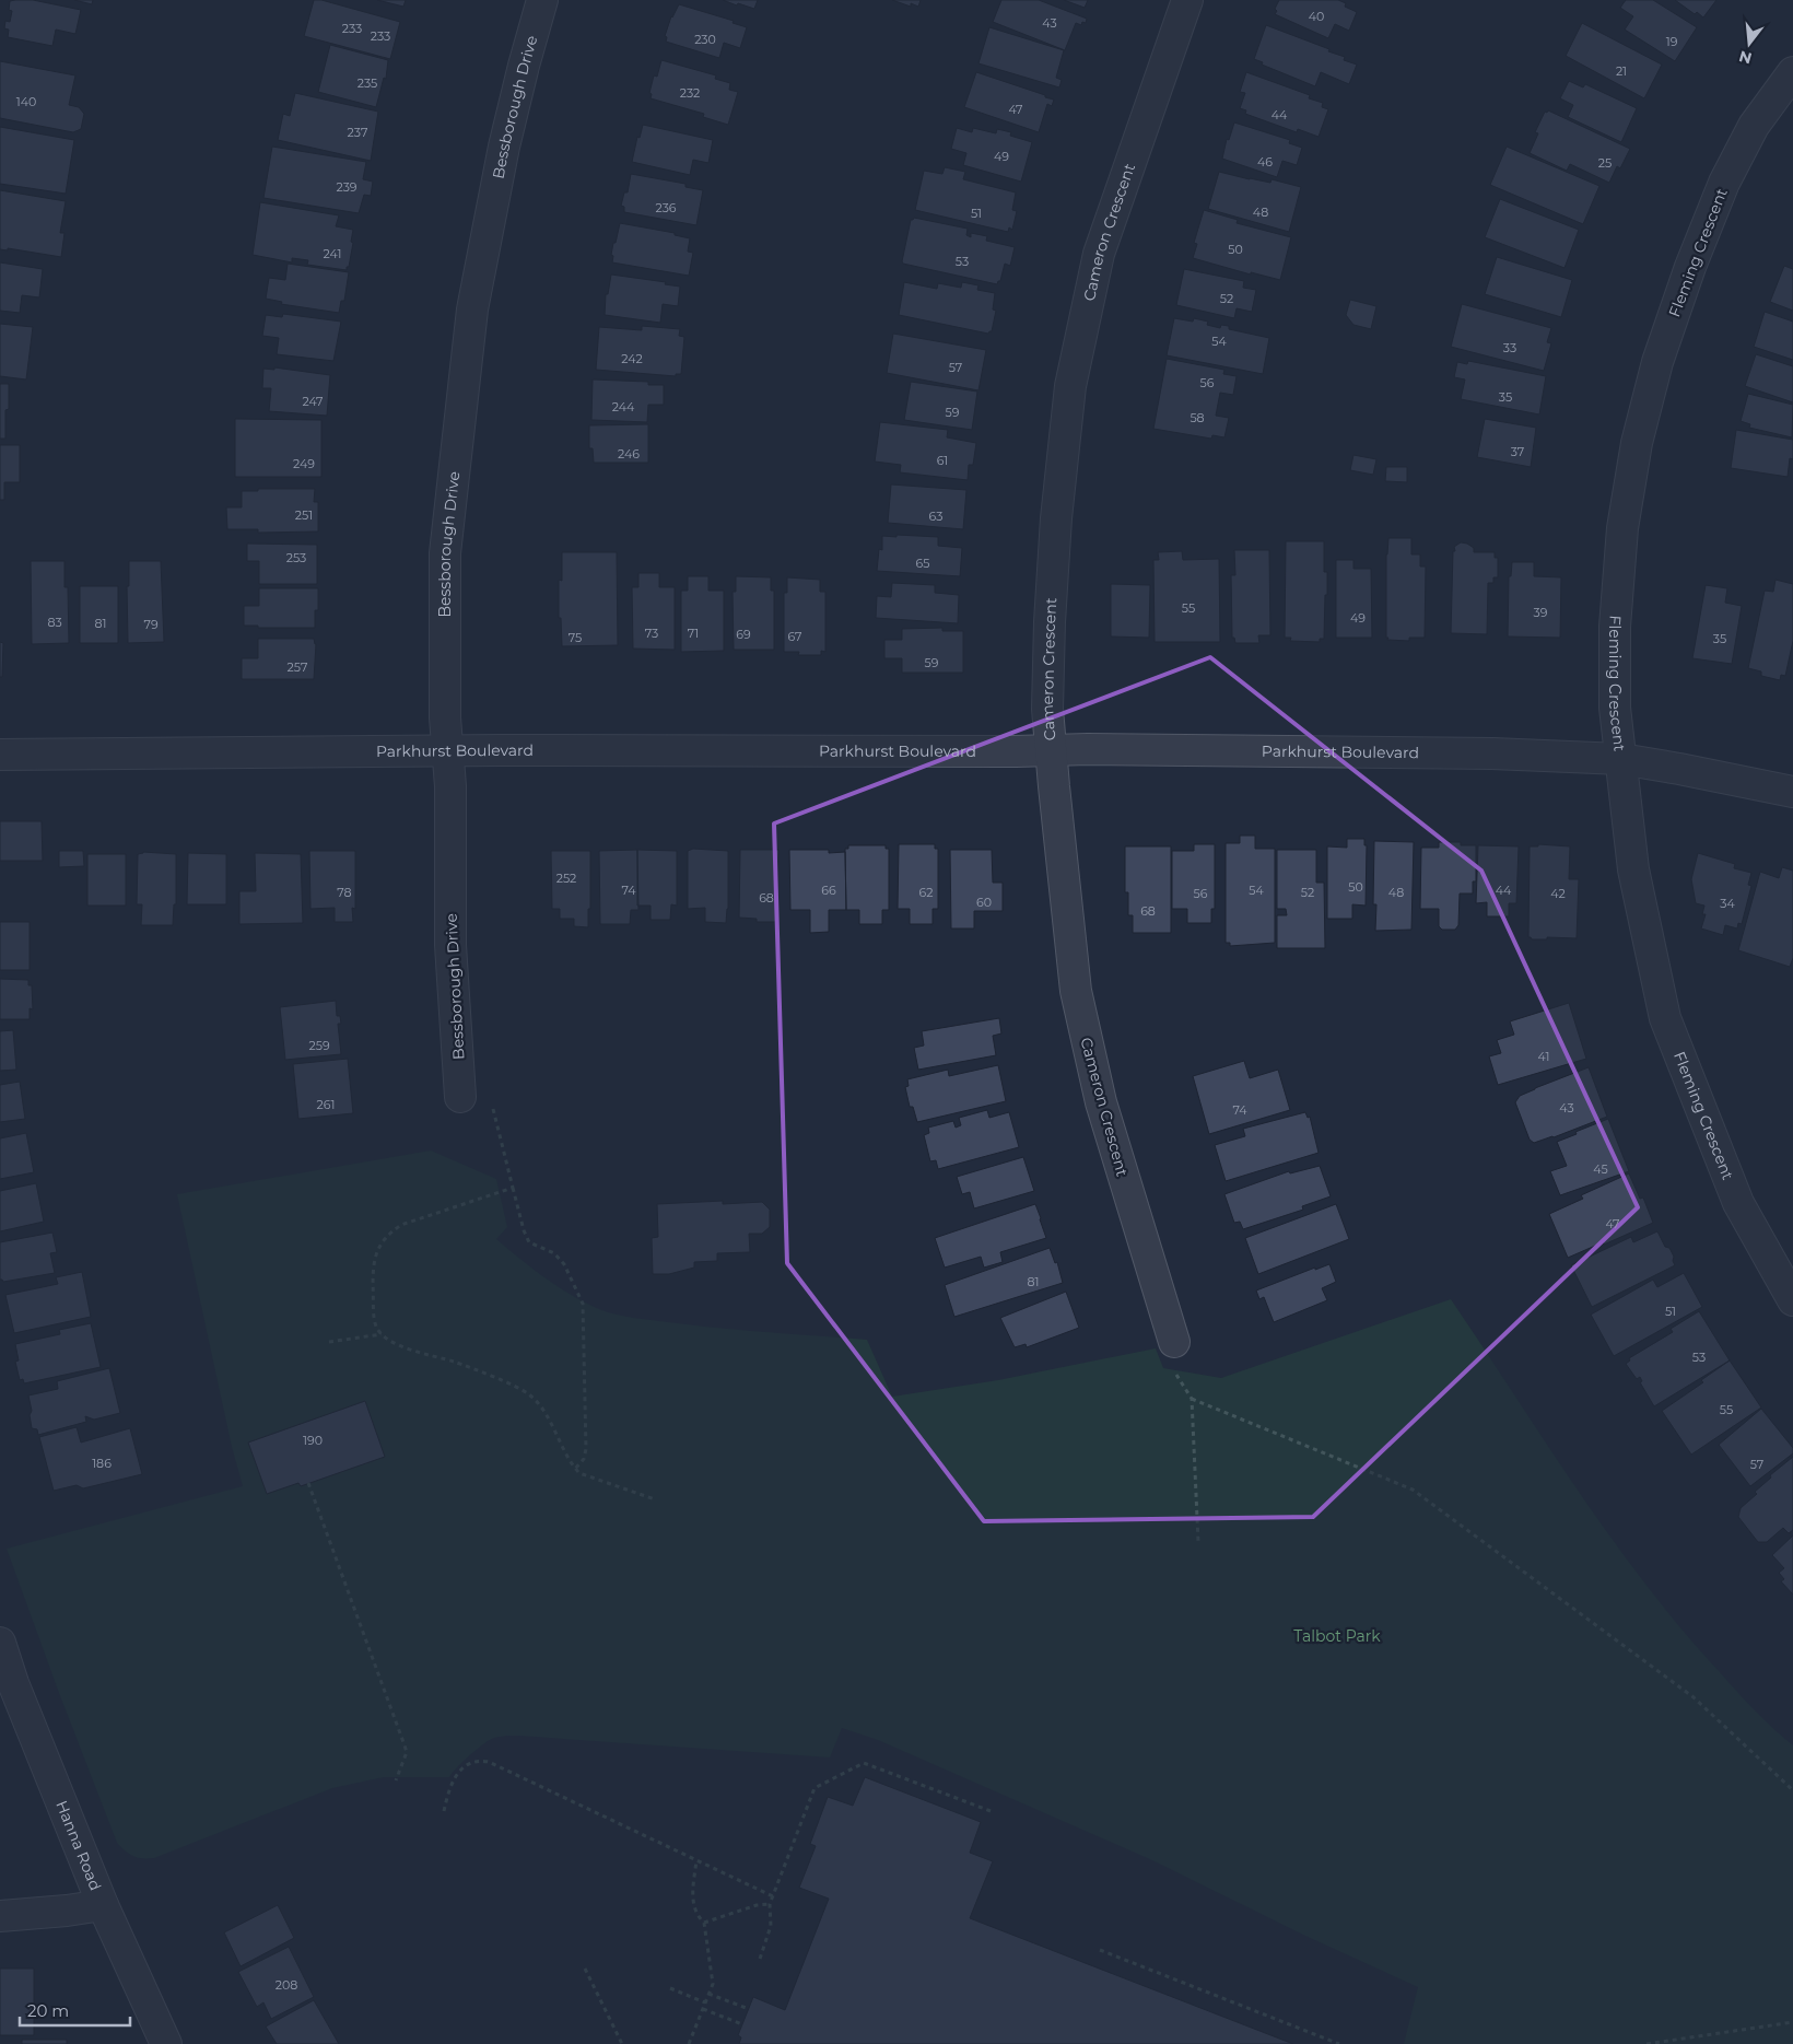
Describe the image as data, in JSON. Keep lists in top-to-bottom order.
{
  "streets": {
    "street": [
      "Bessborough Drive",
      "Cameron Crescent",
      "Fleming Crescent",
      "Parkhurst Boulevard",
      "Hanna Road"
    ]
  },
  "crossings": [
    ["Bessborough Drive", "Parkhurst Boulevard"],
    ["Cameron Crescent", "Parkhurst Boulevard"],
    ["Fleming Crescent", "Parkhurst Boulevard"]
  ],
  "parks": ["Talbot Park"],
  "house_numbers": [
    "40",
    "43",
    "233",
    "233",
    "230",
    "19",
    "21",
    "235",
    "232",
    "140",
    "47",
    "44",
    "237",
    "49",
    "46",
    "25",
    "239",
    "236",
    "48",
    "51",
    "50",
    "241",
    "53",
    "52",
    "54",
    "33",
    "242",
    "57",
    "56",
    "35",
    "247",
    "244",
    "59",
    "58",
    "37",
    "246",
    "61",
    "249",
    "251",
    "63",
    "253",
    "65",
    "55",
    "39",
    "49",
    "83",
    "81",
    "79",
    "73",
    "71",
    "69",
    "67",
    "75",
    "35",
    "59",
    "257",
    "252",
    "50",
    "74",
    "66",
    "54",
    "44",
    "78",
    "62",
    "52",
    "48",
    "56",
    "42",
    "68",
    "60",
    "34",
    "68",
    "259",
    "41",
    "261",
    "43",
    "74",
    "45",
    "47",
    "81",
    "51",
    "53",
    "55",
    "190",
    "186",
    "57",
    "208"
  ],
  "scale_bar": "20 m",
  "north": "bottom"
}
